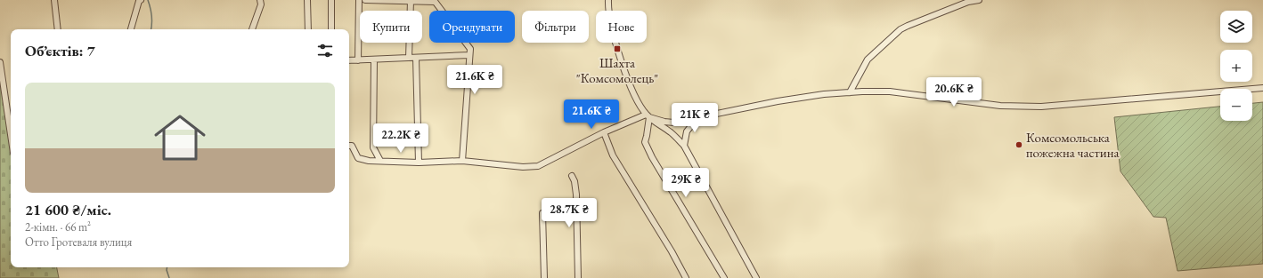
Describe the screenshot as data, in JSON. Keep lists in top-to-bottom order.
{
  "places": {
    "transit": ["Шахта \"Комсомолець\""],
    "other": ["Комсомольська пожежна частина"]
  },
  "page": {
    "map_buttons": ["+", "−"],
    "chip": [
      "Купити",
      "Орендувати",
      "Фільтри",
      "Нове"
    ],
    "heading": "Об’єктів: 7",
    "price": [
      "21.6K ₴",
      "20.6K ₴",
      "21.6K ₴",
      "21K ₴",
      "22.2K ₴",
      "29K ₴",
      "28.7K ₴"
    ],
    "list": [
      {
        "name": "21 600 ₴/міс.",
        "note": "2-кімн. · 66 m² · Отто Гротеваля вулиця"
      }
    ]
  }
}
